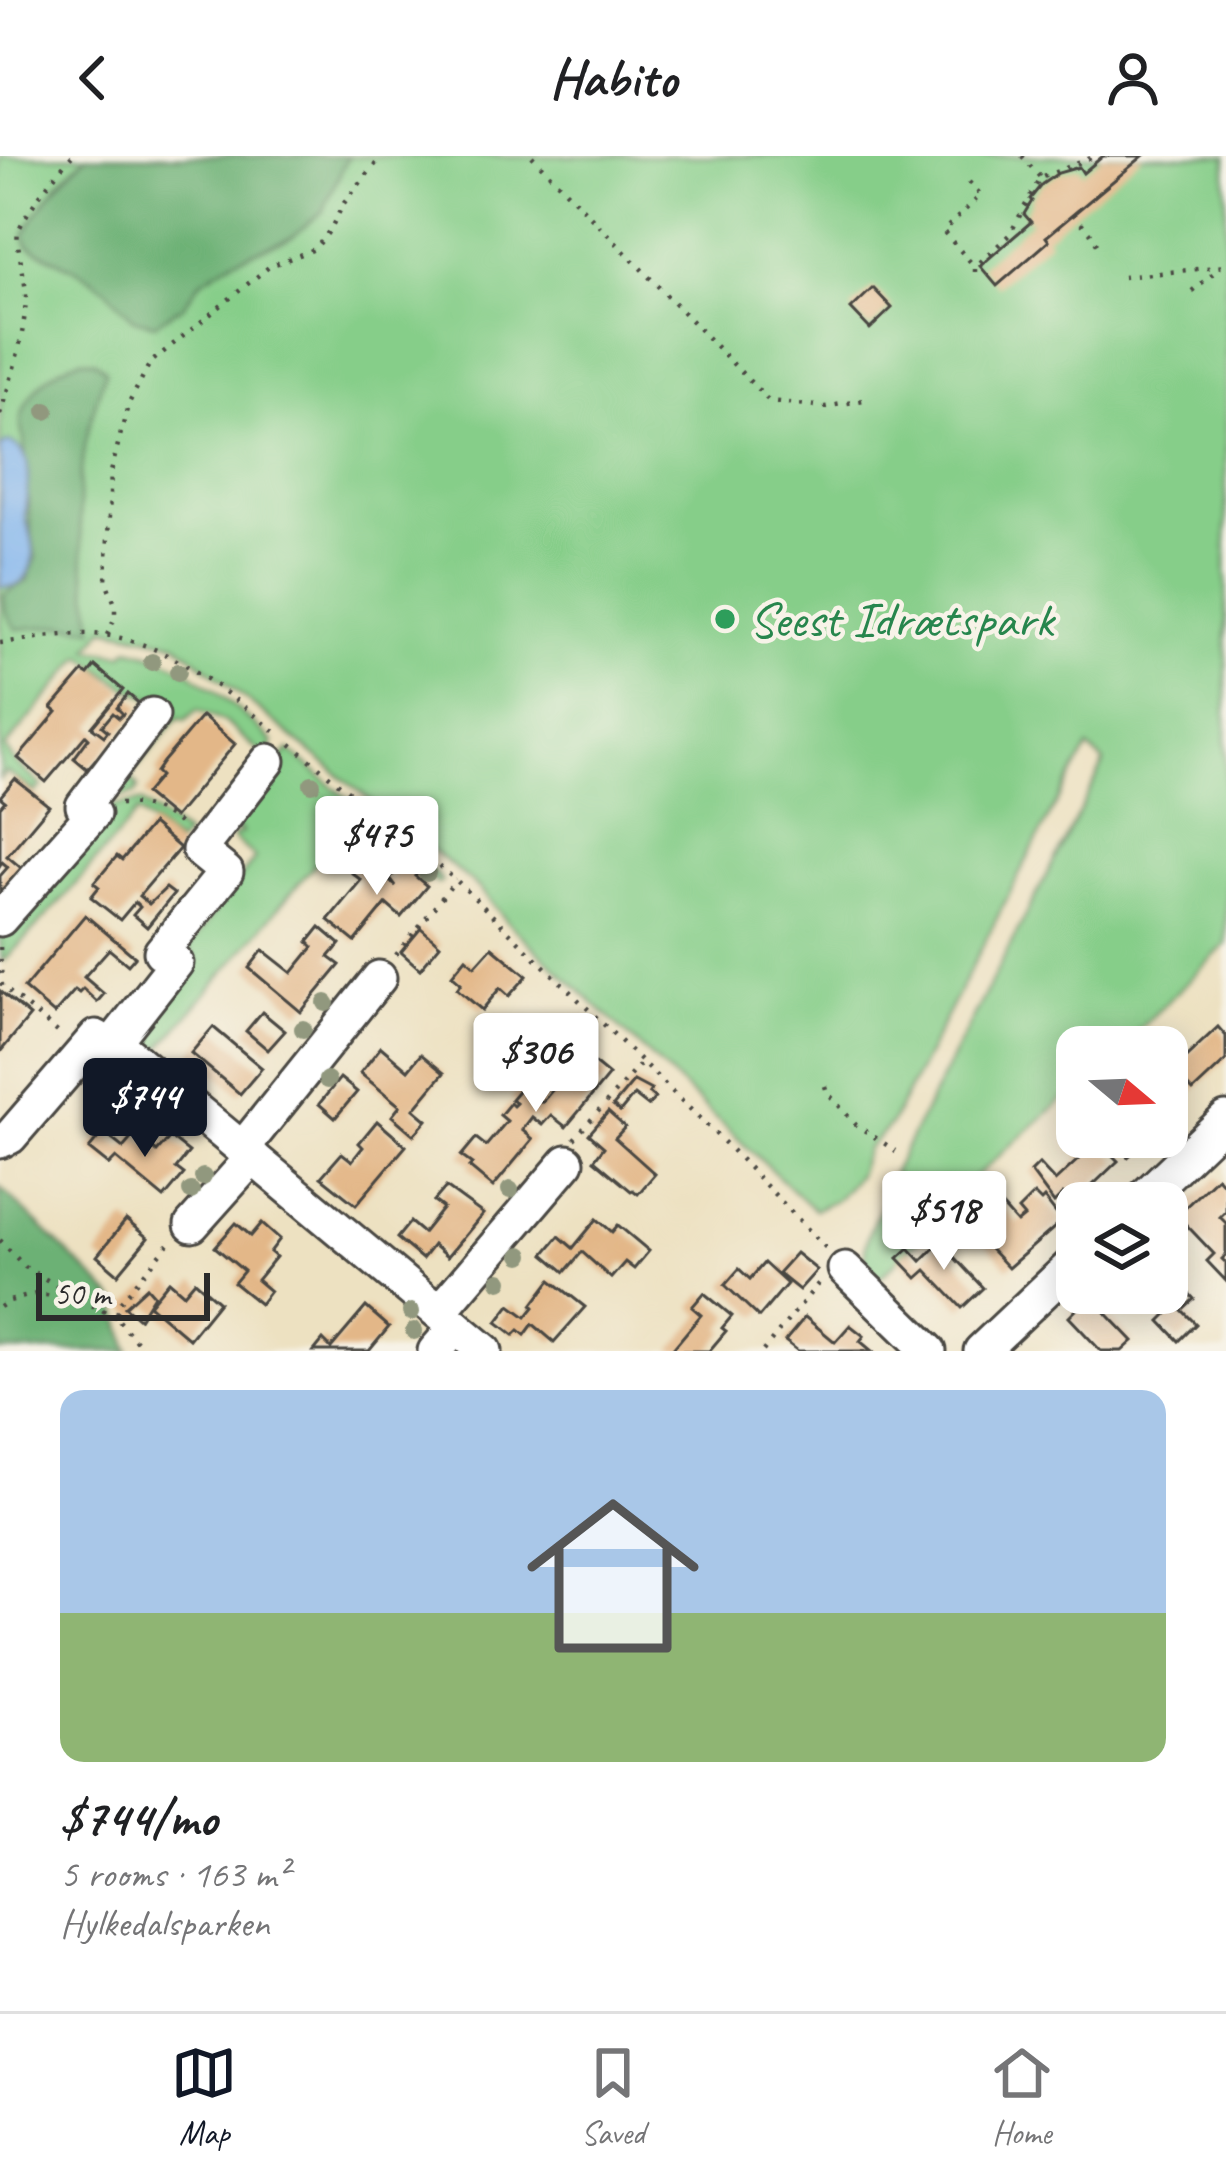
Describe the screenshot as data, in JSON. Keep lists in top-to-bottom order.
{
  "places": ["Seest Idrætspark"],
  "scale_bar": "50 m",
  "north": "right",
  "page": {
    "header": "Habito",
    "price": [
      "$475",
      "$306",
      "$744",
      "$518"
    ],
    "scale": "50 m",
    "list": [
      {
        "name": "$744/mo",
        "note": "5 rooms · 163 m² · Hylkedalsparken"
      }
    ],
    "tabs": ["Map", "Saved", "Home"]
  }
}
